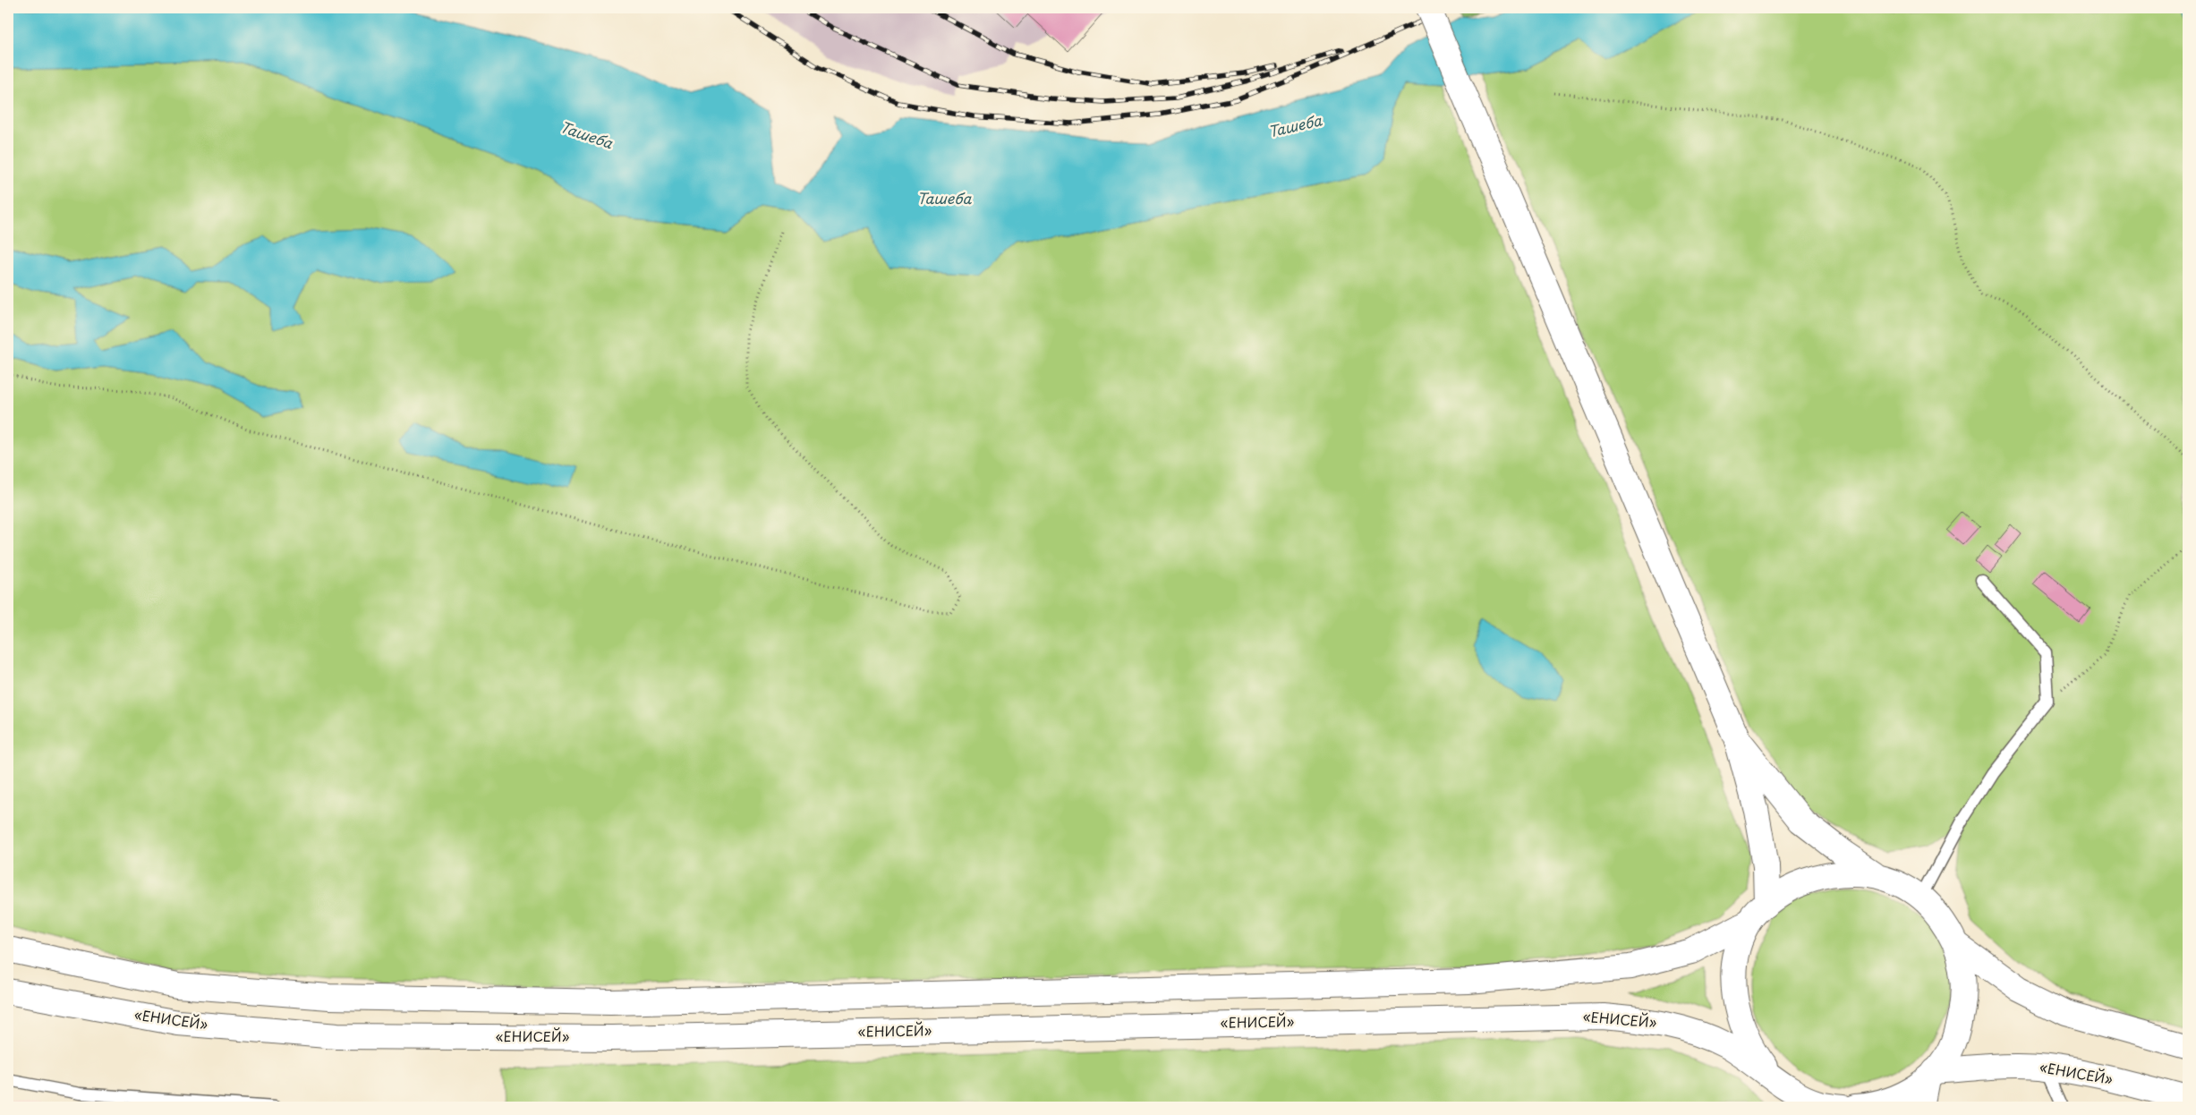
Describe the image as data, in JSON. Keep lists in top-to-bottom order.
{
  "streets": {
    "main road": ["«ЕНИСЕЙ»"]
  },
  "water": ["Ташеба"]
}
